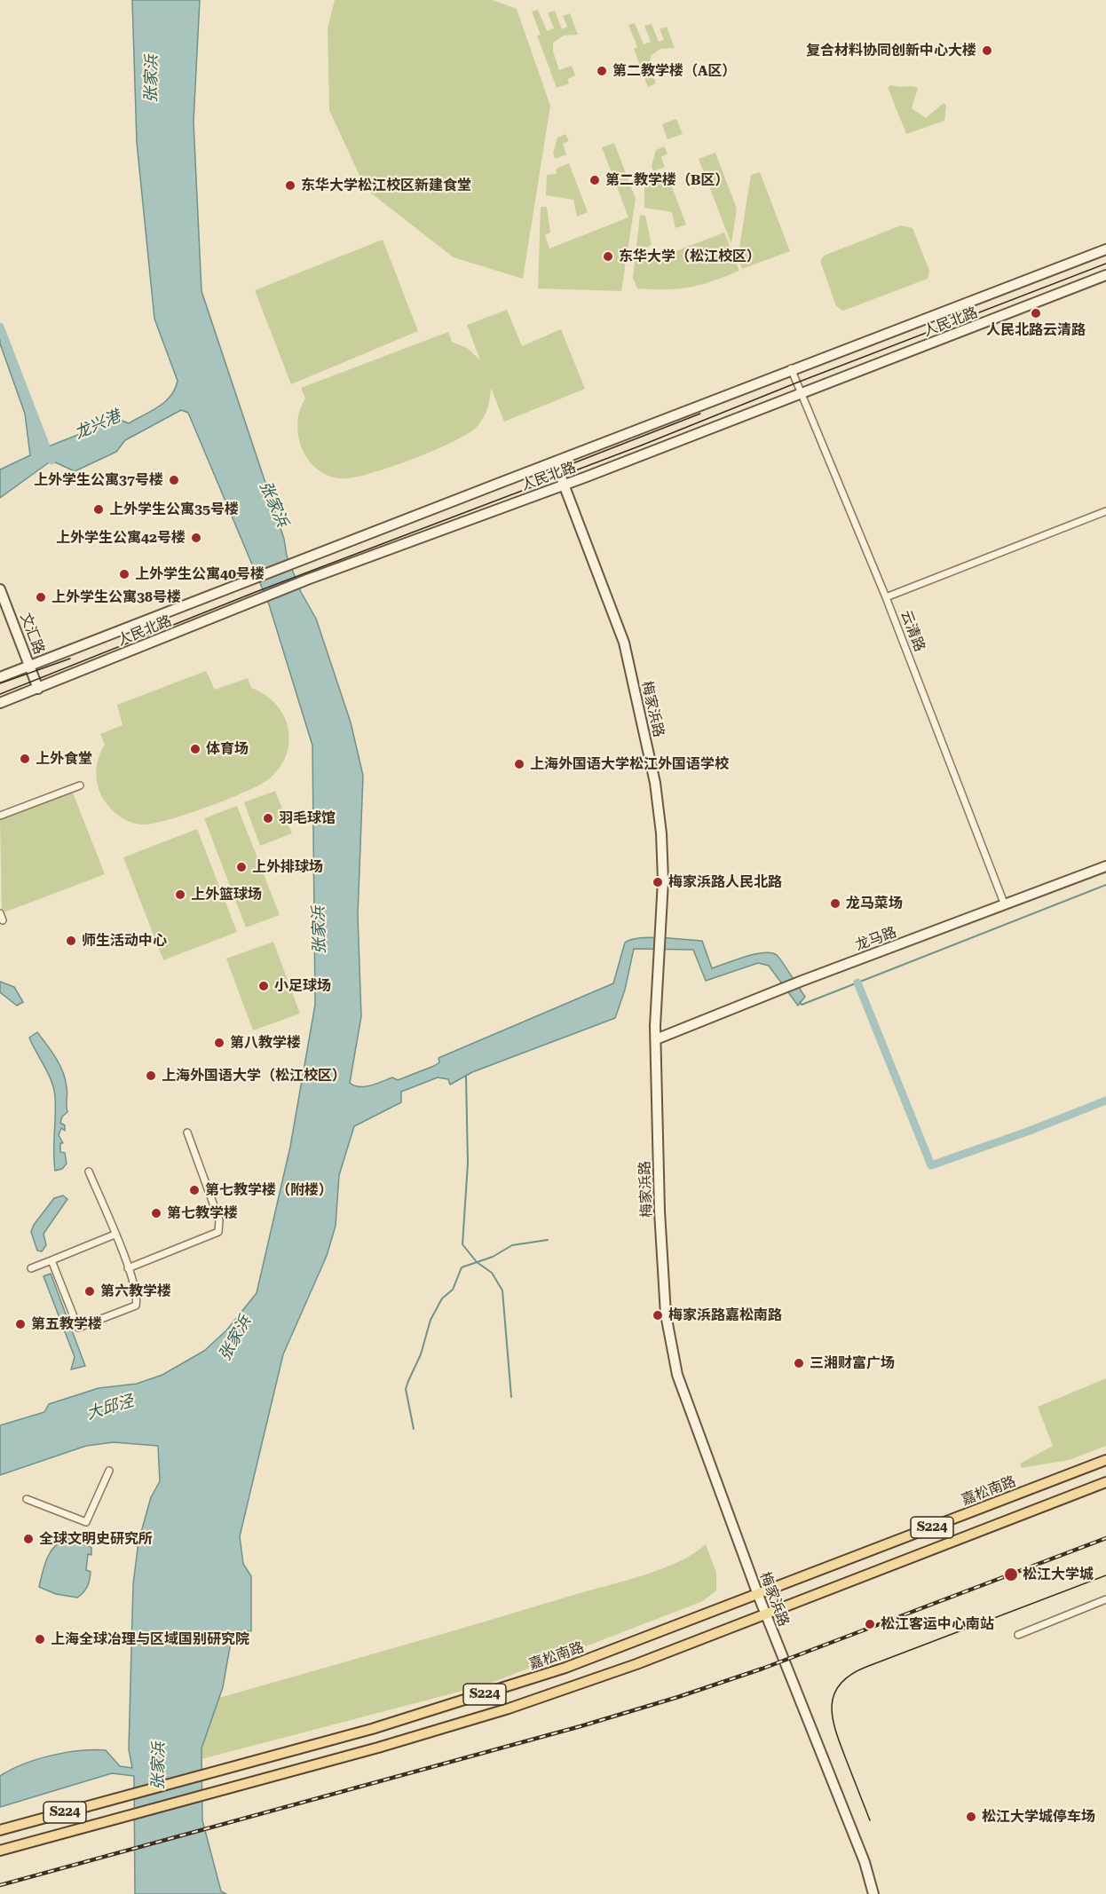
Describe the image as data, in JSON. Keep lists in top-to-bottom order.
{
  "streets": {
    "main road": [
      "人民北路",
      "文汇路",
      "梅家浜路",
      "龙马路",
      "嘉松南路",
      "S224"
    ],
    "street": ["云清路"]
  },
  "crossings": [
    ["人民北路", "云清路"],
    ["人民北路", "文汇路"],
    ["人民北路", "梅家浜路"],
    ["云清路", "龙马路"],
    ["梅家浜路", "龙马路"],
    ["梅家浜路", "嘉松南路"],
    ["梅家浜路", "S224"]
  ],
  "water": ["张家浜", "龙兴港", "大邱泾"],
  "places": [
    "复合材料协同创新中心大楼",
    "第二教学楼（A区）",
    "第二教学楼（B区）",
    "东华大学松江校区新建食堂",
    "东华大学（松江校区）",
    "人民北路云清路",
    "上外学生公寓37号楼",
    "上外学生公寓35号楼",
    "上外学生公寓42号楼",
    "上外学生公寓40号楼",
    "上外学生公寓38号楼",
    "体育场",
    "上外食堂",
    "上海外国语大学松江外国语学校",
    "羽毛球馆",
    "上外排球场",
    "梅家浜路人民北路",
    "上外篮球场",
    "龙马菜场",
    "师生活动中心",
    "小足球场",
    "第八教学楼",
    "上海外国语大学（松江校区）",
    "第七教学楼（附楼）",
    "第七教学楼",
    "第六教学楼",
    "梅家浜路嘉松南路",
    "第五教学楼",
    "三湘财富广场",
    "全球文明史研究所",
    "松江大学城",
    "松江客运中心南站",
    "上海全球冶理与区域国别研究院",
    "松江大学城停车场"
  ]
}
